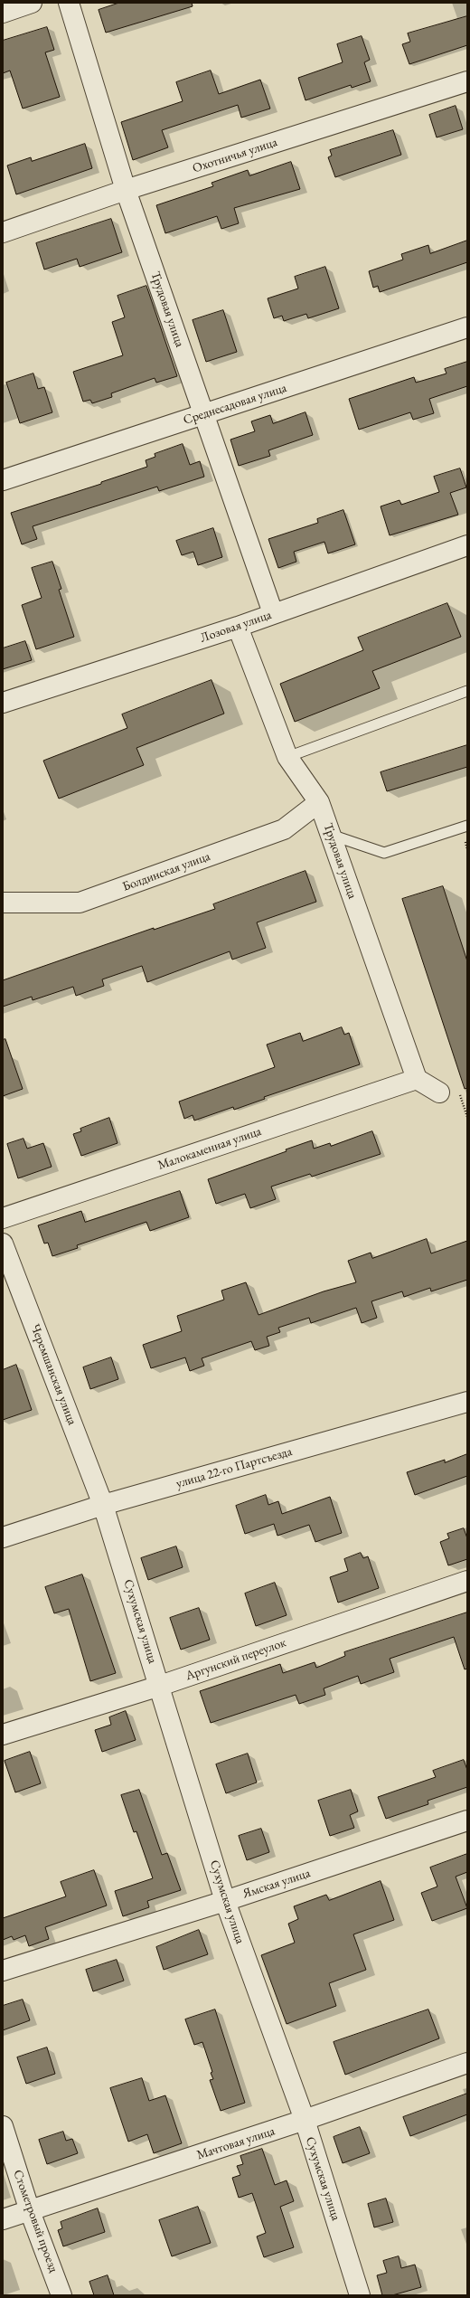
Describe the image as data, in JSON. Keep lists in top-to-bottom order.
{
  "streets": {
    "street": [
      "Охотничья улица",
      "Трудовая улица",
      "Среднесадовая улица",
      "Лозовая улица",
      "Болдинская улица",
      "Малокаменная улица",
      "Черемшанская улица",
      "улица 22-го Партсъезда",
      "Сухумская улица",
      "Аргунский переулок",
      "Ямская улица",
      "Мачтовая улица",
      "Стометровый проезд"
    ]
  },
  "crossings": [
    ["Охотничья улица", "Трудовая улица"],
    ["Трудовая улица", "Среднесадовая улица"],
    ["Трудовая улица", "Лозовая улица"],
    ["Трудовая улица", "Болдинская улица"],
    ["Трудовая улица", "Малокаменная улица"],
    ["Черемшанская улица", "улица 22-го Партсъезда"],
    ["Черемшанская улица", "Сухумская улица"],
    ["улица 22-го Партсъезда", "Сухумская улица"],
    ["Сухумская улица", "Аргунский переулок"],
    ["Сухумская улица", "Ямская улица"],
    ["Сухумская улица", "Мачтовая улица"],
    ["Мачтовая улица", "Стометровый проезд"]
  ]
}
